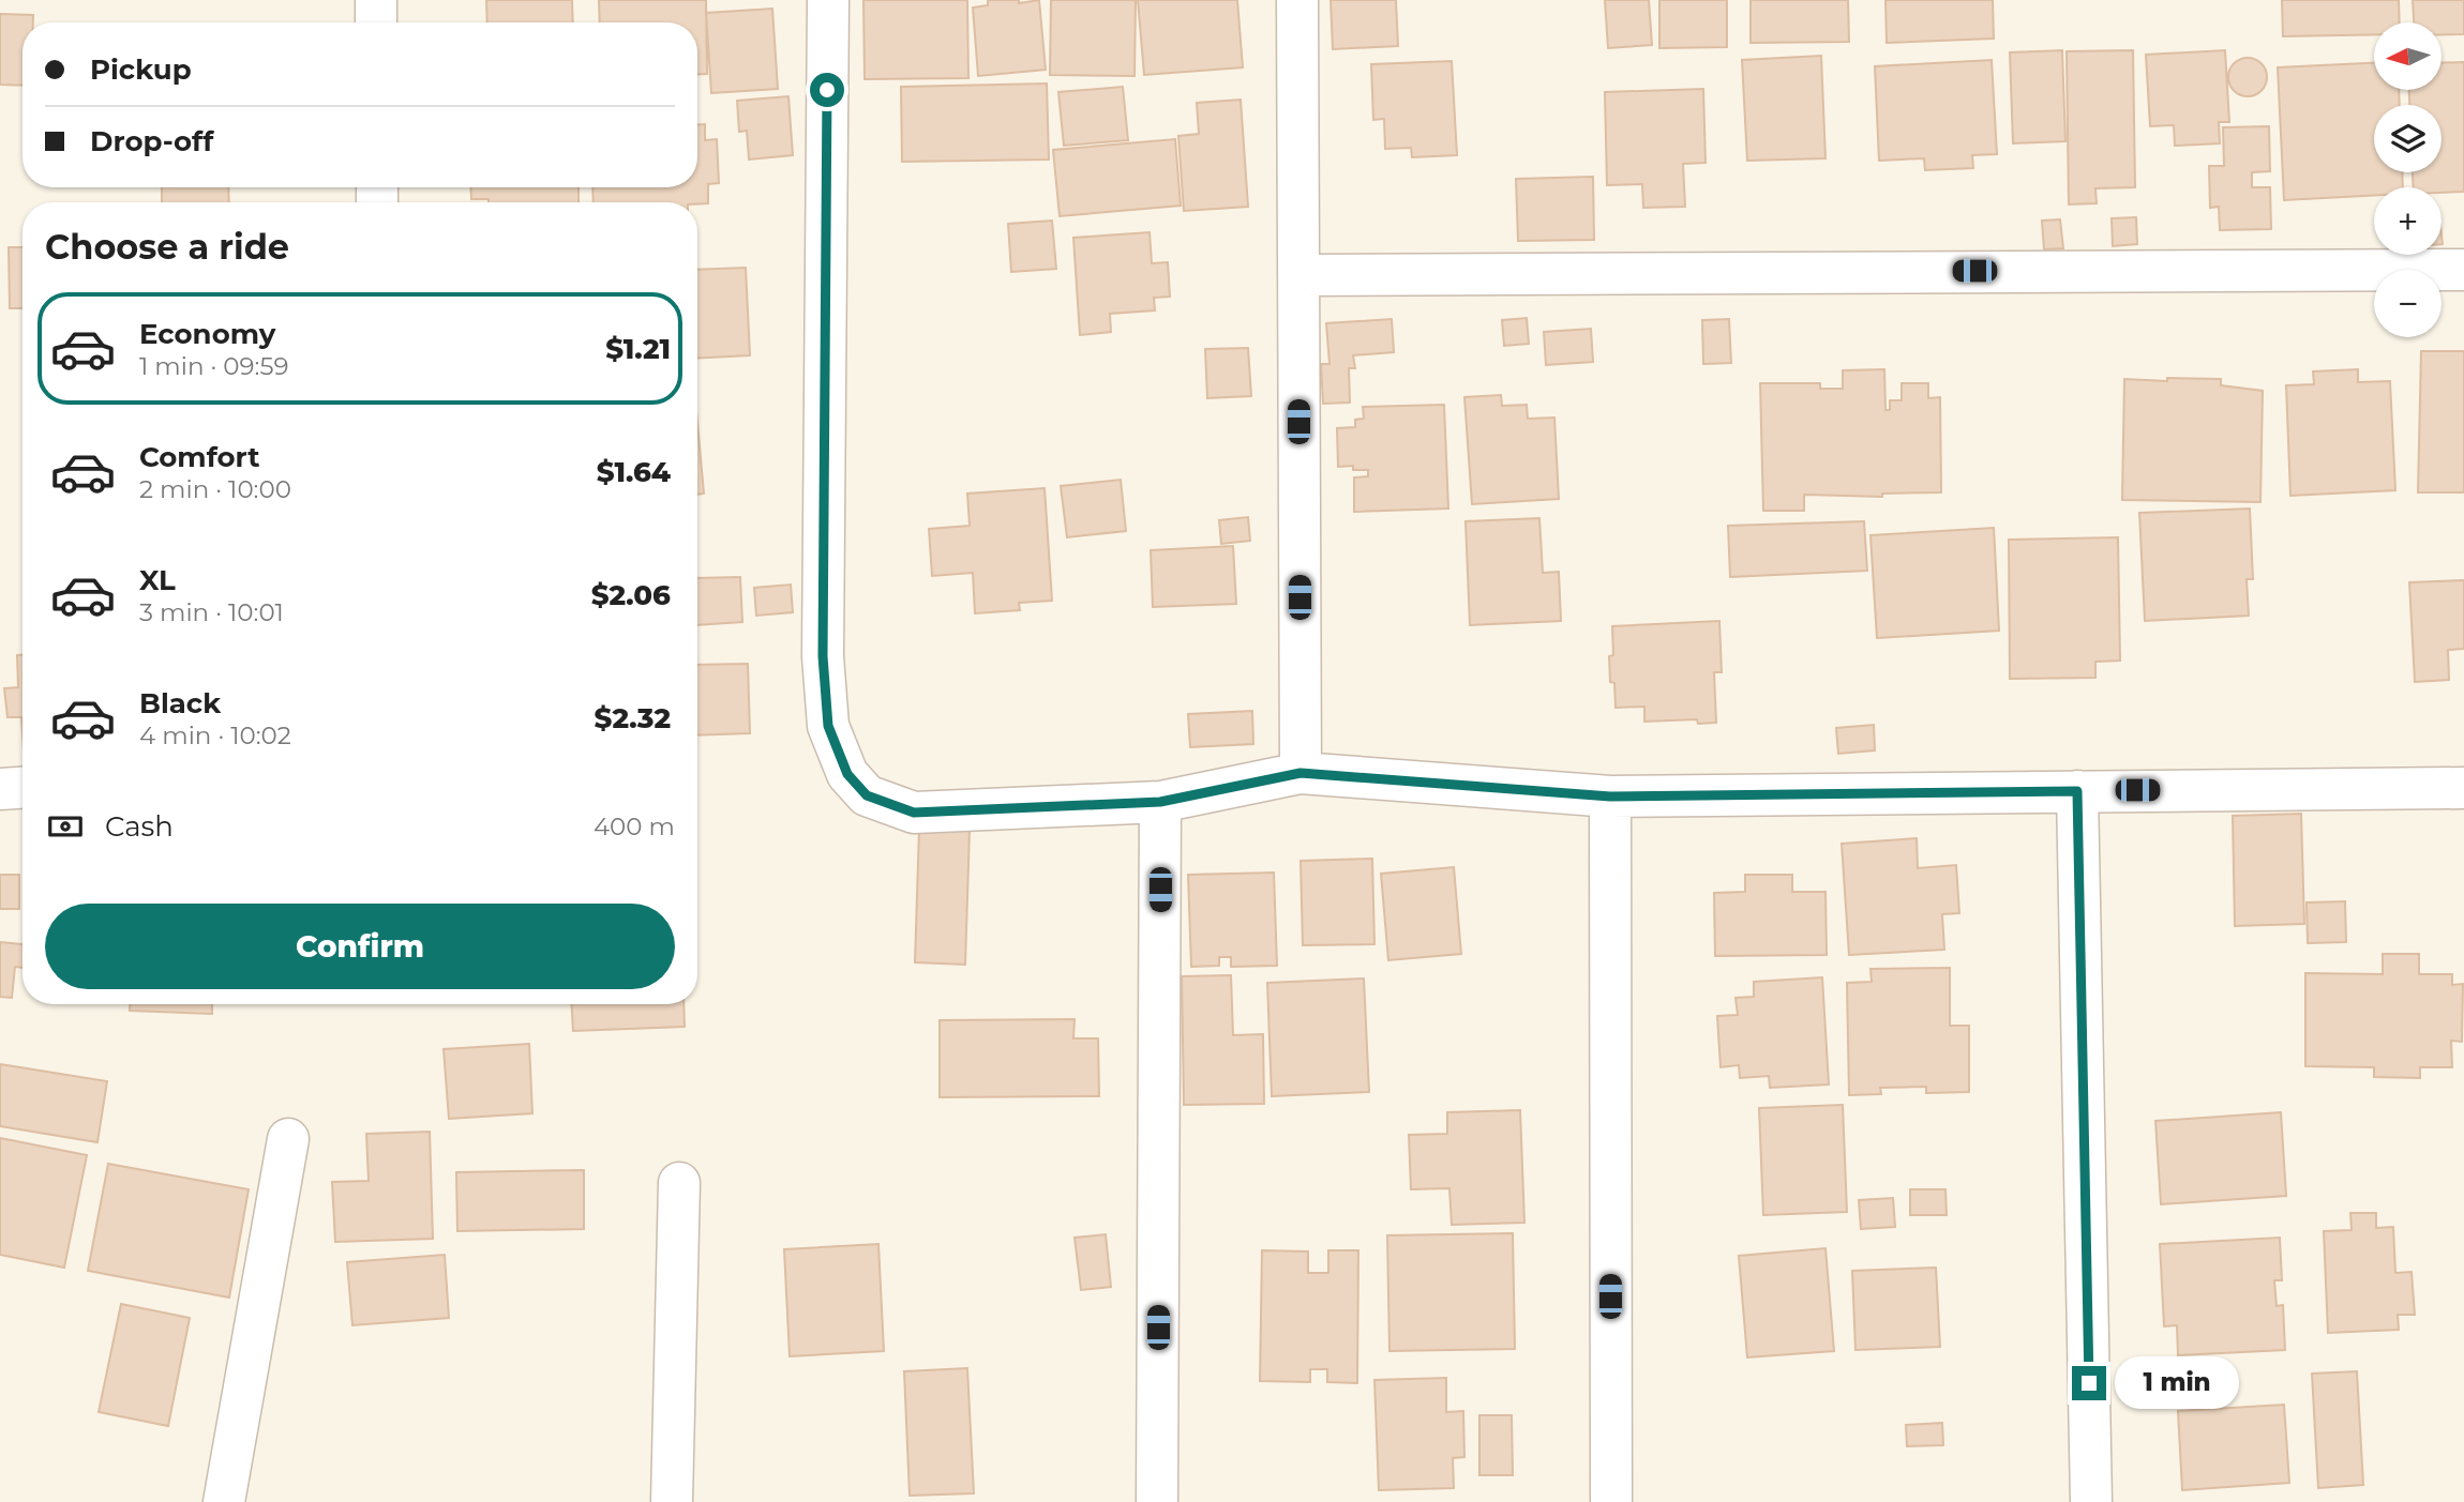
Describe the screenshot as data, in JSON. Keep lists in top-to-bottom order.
{
  "north": "left",
  "page": {
    "map_buttons": ["+", "−"],
    "banner": ["Pickup", "Drop-off"],
    "heading": "Choose a ride",
    "list": [
      {
        "name": "Economy",
        "note": "1 min · 09:59",
        "value": "$1.21"
      },
      {
        "name": "Comfort",
        "note": "2 min · 10:00",
        "value": "$1.64"
      },
      {
        "name": "XL",
        "note": "3 min · 10:01",
        "value": "$2.06"
      },
      {
        "name": "Black",
        "note": "4 min · 10:02",
        "value": "$2.32"
      }
    ],
    "pay": ["Cash", "400 m"],
    "buttons": "Confirm",
    "bubble": "1 min"
  }
}
